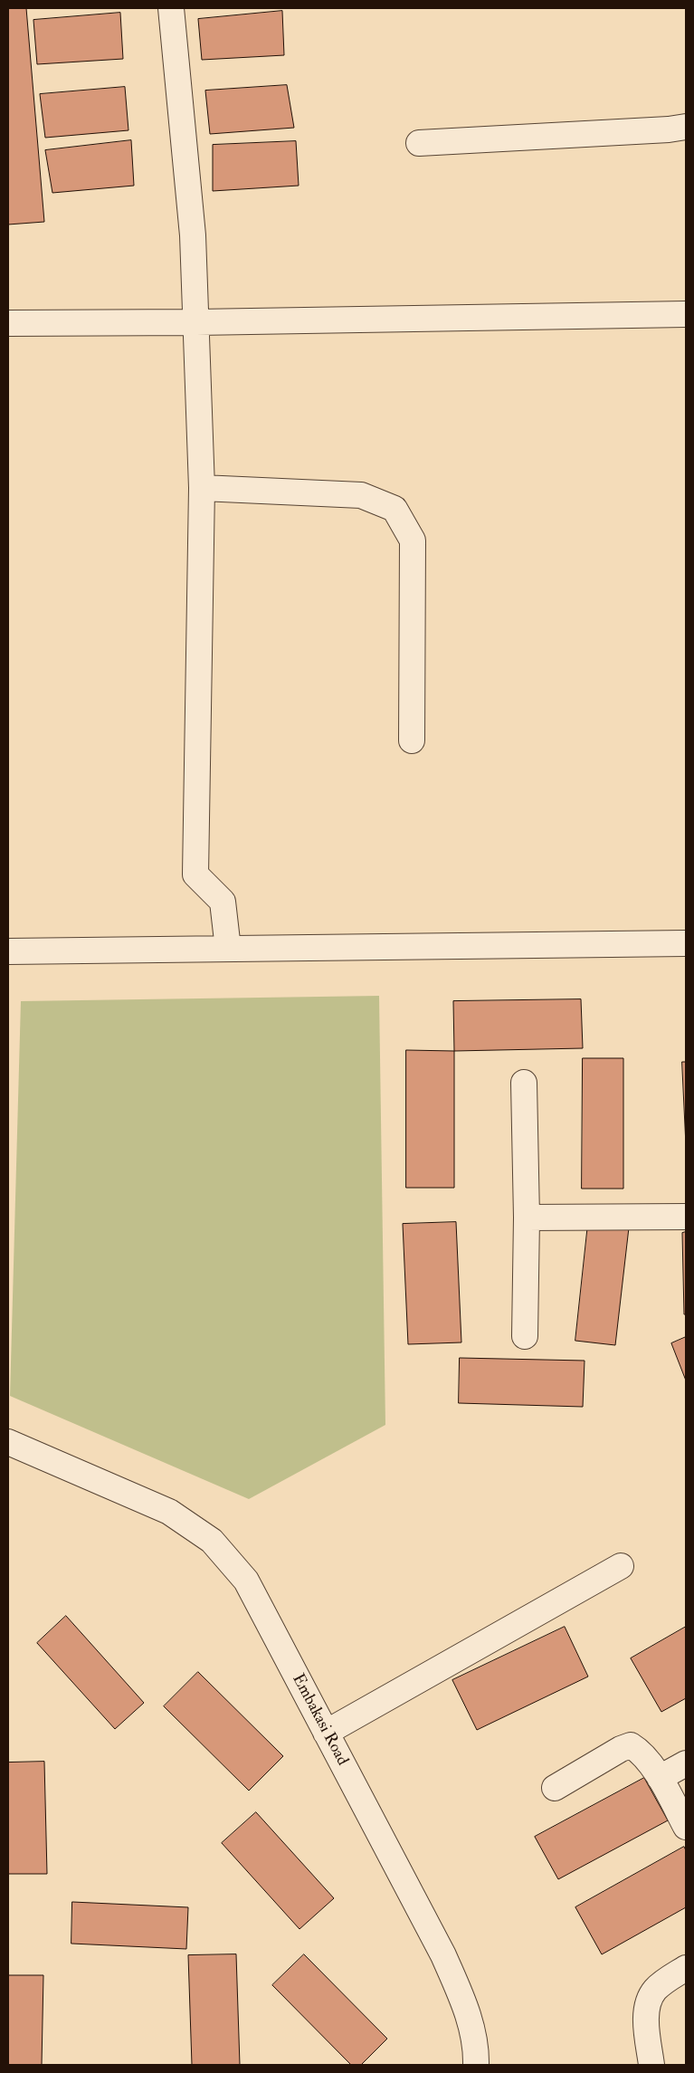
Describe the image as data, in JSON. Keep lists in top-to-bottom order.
{
  "streets": {
    "street": ["Embakasi Road"]
  }
}
